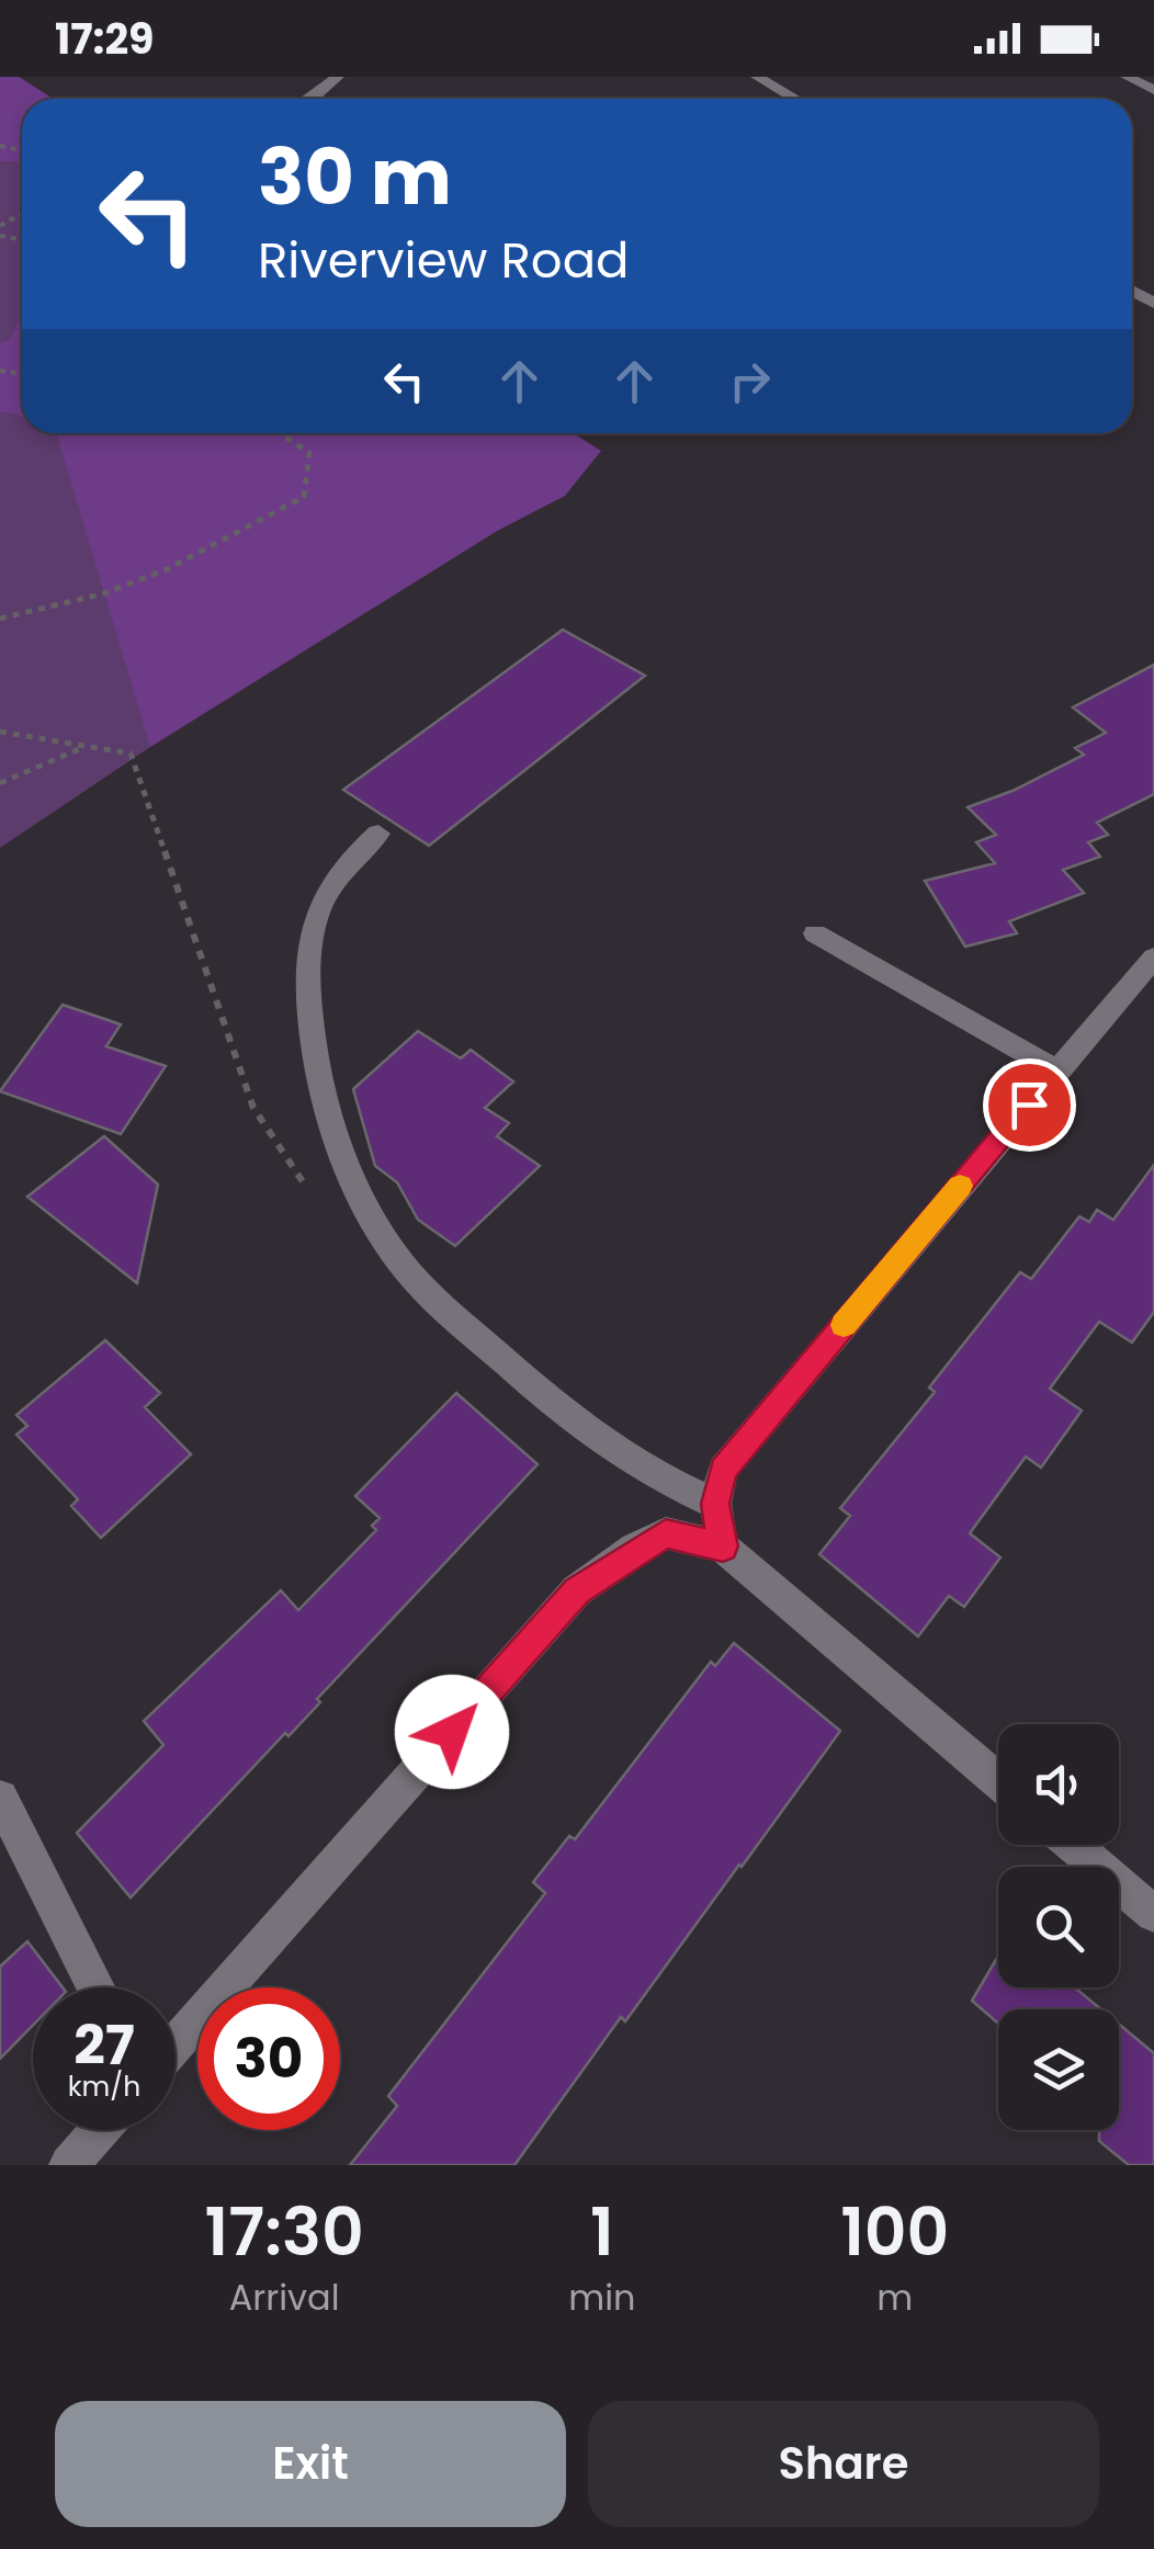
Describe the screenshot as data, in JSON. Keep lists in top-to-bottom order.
{
  "page": {
    "status": "17:29",
    "turn": ["30 m", "Riverview Road"],
    "speed": "27 km/h",
    "limit": "30",
    "eta": [
      "17:30",
      "Arrival",
      "1",
      "min",
      "100",
      "m"
    ],
    "buttons": ["Exit", "Share"]
  }
}
